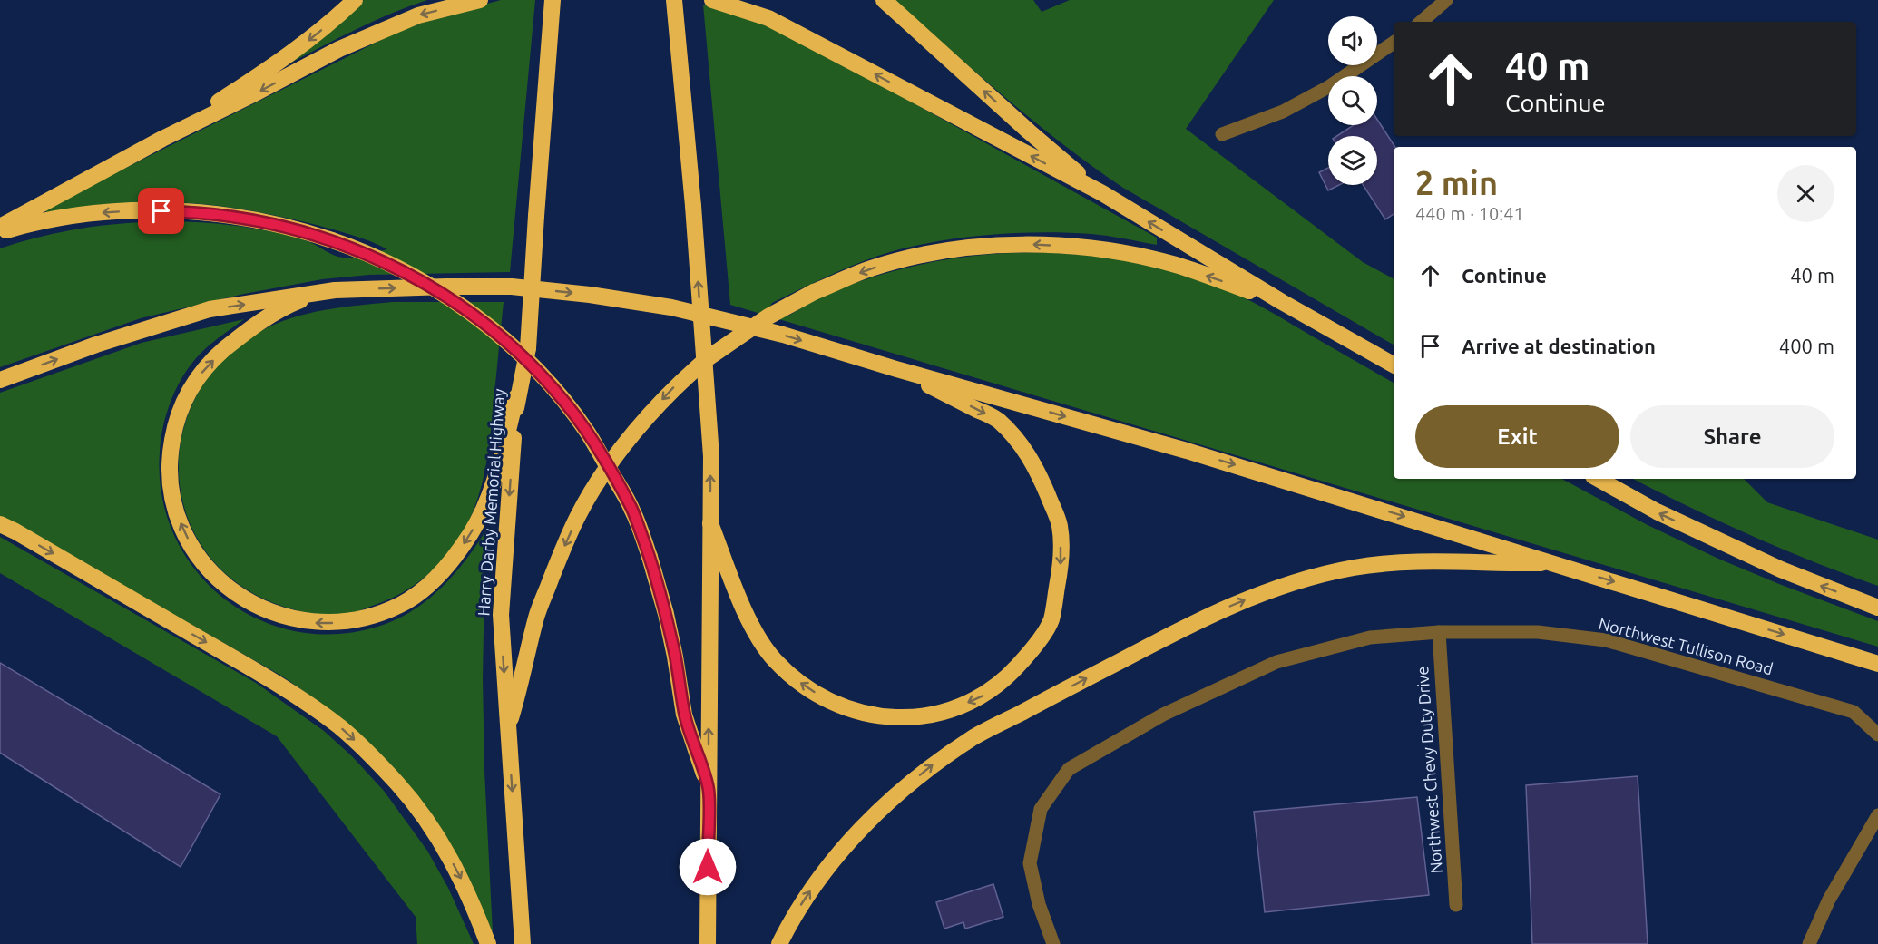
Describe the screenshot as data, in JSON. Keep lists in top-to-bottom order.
{
  "streets": {
    "highway": ["Harry Darby Memorial Highway"],
    "street": ["Northwest Tullison Road", "Northwest Chevy Duty Drive"]
  },
  "crossings": [
    ["Northwest Tullison Road", "Northwest Chevy Duty Drive"]
  ],
  "one_way": ["Harry Darby Memorial Highway"],
  "page": {
    "turn": ["40 m", "Continue"],
    "heading": ["2 min", "440 m · 10:41"],
    "list": [
      {
        "name": "Continue",
        "value": "40 m"
      },
      {
        "name": "Arrive at destination",
        "value": "400 m"
      }
    ],
    "buttons": ["Exit", "Share"]
  }
}
